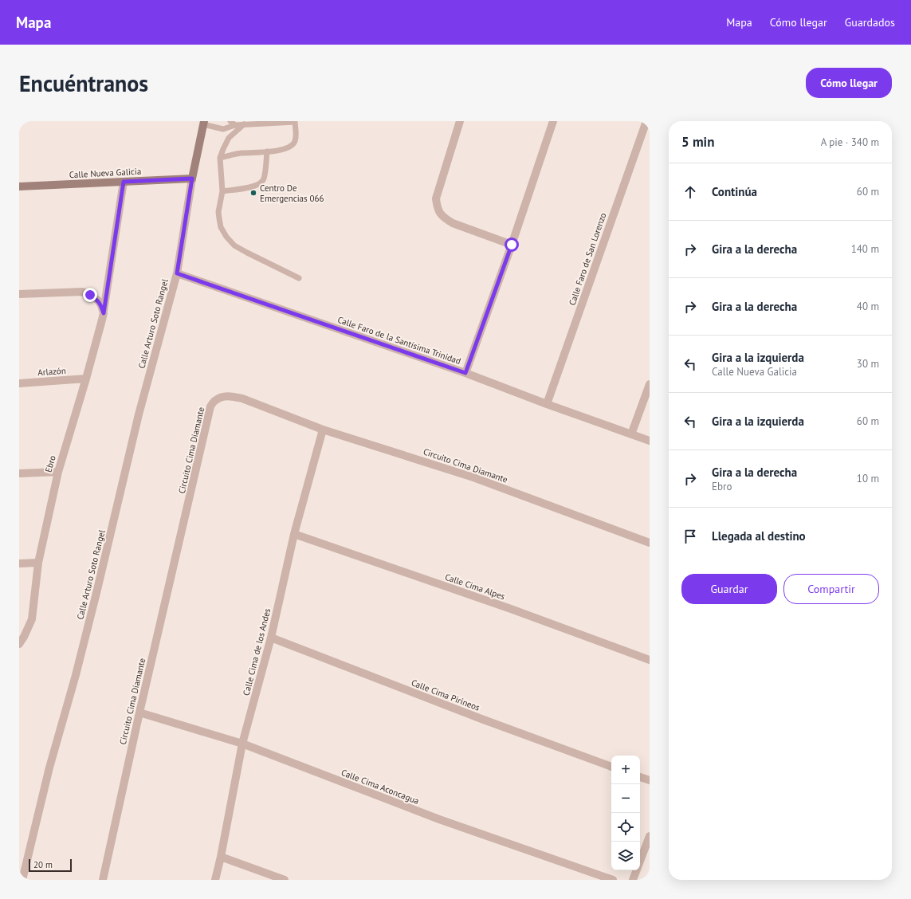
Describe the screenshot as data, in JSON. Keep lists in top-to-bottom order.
{
  "streets": {
    "street": [
      "Calle Nueva Galicia",
      "Calle Faro de San Lorenzo",
      "Calle Arturo Soto Rangel",
      "Calle Faro de la Santísima Trinidad",
      "Arlazón",
      "Circuito Cima Diamante",
      "Ebro",
      "Calle Cima Alpes",
      "Calle Cima de los Andes",
      "Calle Cima Pirineos",
      "Calle Cima Aconcagua"
    ]
  },
  "crossings": [
    ["Calle Nueva Galicia", "Calle Arturo Soto Rangel"],
    ["Calle Nueva Galicia", "Ebro"],
    ["Calle Faro de San Lorenzo", "Calle Faro de la Santísima Trinidad"],
    ["Calle Arturo Soto Rangel", "Calle Faro de la Santísima Trinidad"],
    ["Arlazón", "Ebro"],
    ["Circuito Cima Diamante", "Calle Cima de los Andes"],
    ["Circuito Cima Diamante", "Calle Cima Aconcagua"],
    ["Calle Cima Alpes", "Calle Cima de los Andes"],
    ["Calle Cima de los Andes", "Calle Cima Pirineos"],
    ["Calle Cima de los Andes", "Calle Cima Aconcagua"]
  ],
  "places": ["Centro De Emergencias 066"],
  "scale_bar": "20 m",
  "page": {
    "header": "Mapa",
    "nav": ["Mapa", "Cómo llegar", "Guardados"],
    "buttons": [
      "Cómo llegar",
      ["Guardar", "Compartir"]
    ],
    "title": "Encuéntranos",
    "heading": ["5 min", "A pie · 340 m"],
    "list": [
      ["Continúa", "60 m"],
      ["Gira a la derecha", "140 m"],
      ["Gira a la derecha", "40 m"],
      ["Gira a la izquierda", "Calle Nueva Galicia", "30 m"],
      ["Gira a la izquierda", "60 m"],
      ["Gira a la derecha", "Ebro", "10 m"],
      "Llegada al destino"
    ],
    "map_buttons": ["+", "−"],
    "scale": "20 m"
  }
}
